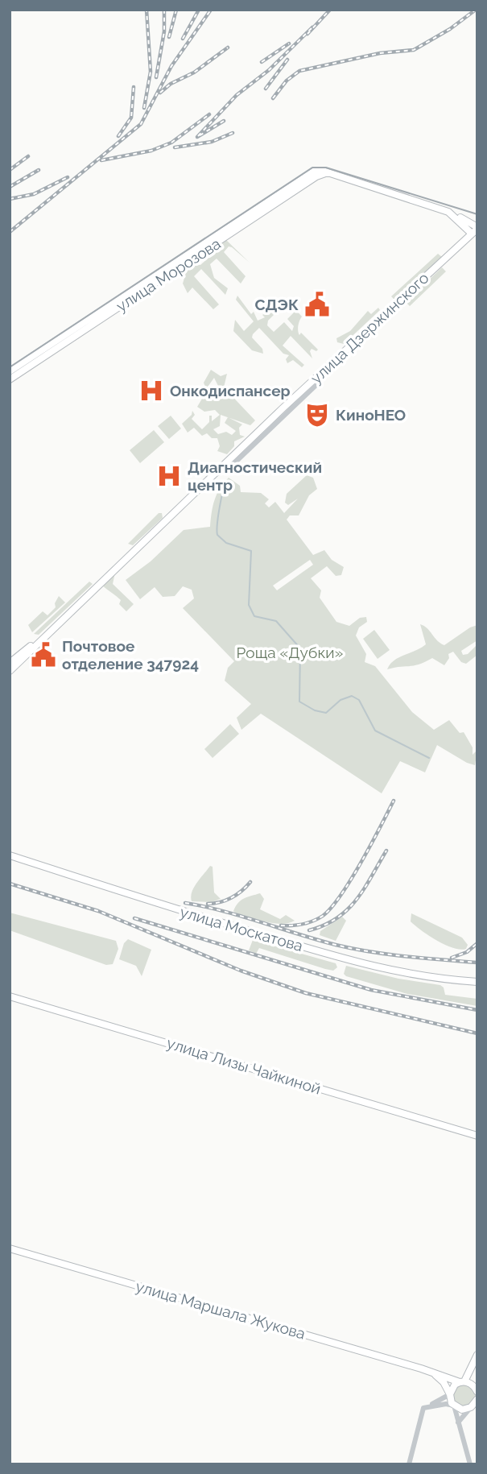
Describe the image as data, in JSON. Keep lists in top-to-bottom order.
{
  "streets": {
    "main road": [
      "улица Морозова",
      "улица Дзержинского",
      "улица Москатова",
      "улица Лизы Чайкиной",
      "улица Маршала Жукова"
    ]
  },
  "crossings": [
    ["улица Морозова", "улица Дзержинского"]
  ],
  "parks": ["Роща «Дубки»"],
  "places": {
    "public building": ["СДЭК", "Почтовое отделение 347924"],
    "hospital": ["Онкодиспансер", "Диагностический центр"],
    "theatre": ["КиноНЕО"]
  }
}
